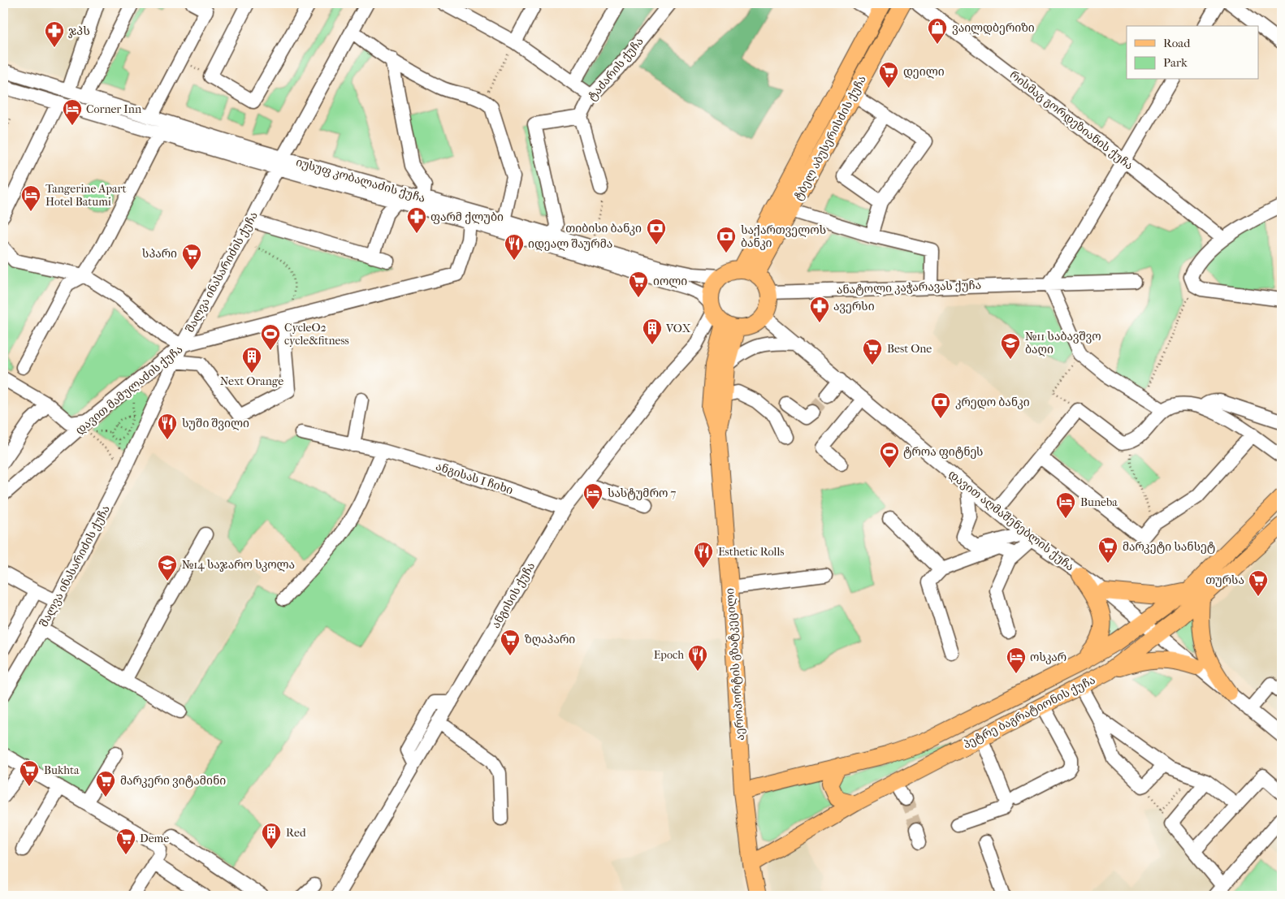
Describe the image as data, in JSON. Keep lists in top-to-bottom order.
{
  "streets": {
    "main road": ["ტბელ აბუსერისძის ქუჩა", "აეროპორტის გზატკეცილი", "პეტრე ბაგრატიონის ქუჩა"],
    "street": [
      "ტაძარის ქუჩა",
      "რისმაგ გორდეზიანის ქუჩა",
      "იუსუფ კობალაძის ქუჩა",
      "შალვა ინასარიძის ქუჩა",
      "ანატოლი კაჭარავას ქუჩა",
      "დავით მამულაძის ქუჩა",
      "ანგისას I ჩიხი",
      "დავით აღმაშენებლის ქუჩა",
      "ანგისის ქუჩა"
    ]
  },
  "crossings": [
    ["ტბელ აბუსერისძის ქუჩა", "იუსუფ კობალაძის ქუჩა"],
    ["ტბელ აბუსერისძის ქუჩა", "ანატოლი კაჭარავას ქუჩა"],
    ["ტბელ აბუსერისძის ქუჩა", "დავით აღმაშენებლის ქუჩა"],
    ["ტბელ აბუსერისძის ქუჩა", "ანგისის ქუჩა"],
    ["ტბელ აბუსერისძის ქუჩა", "აეროპორტის გზატკეცილი"],
    ["იუსუფ კობალაძის ქუჩა", "შალვა ინასარიძის ქუჩა"],
    ["იუსუფ კობალაძის ქუჩა", "ანატოლი კაჭარავას ქუჩა"],
    ["იუსუფ კობალაძის ქუჩა", "დავით მამულაძის ქუჩა"],
    ["იუსუფ კობალაძის ქუჩა", "დავით აღმაშენებლის ქუჩა"],
    ["იუსუფ კობალაძის ქუჩა", "ანგისის ქუჩა"],
    ["იუსუფ კობალაძის ქუჩა", "აეროპორტის გზატკეცილი"],
    ["შალვა ინასარიძის ქუჩა", "დავით მამულაძის ქუჩა"],
    ["ანატოლი კაჭარავას ქუჩა", "დავით აღმაშენებლის ქუჩა"],
    ["ანატოლი კაჭარავას ქუჩა", "ანგისის ქუჩა"],
    ["ანატოლი კაჭარავას ქუჩა", "აეროპორტის გზატკეცილი"],
    ["ანგისას I ჩიხი", "ანგისის ქუჩა"],
    ["დავით აღმაშენებლის ქუჩა", "ანგისის ქუჩა"],
    ["დავით აღმაშენებლის ქუჩა", "აეროპორტის გზატკეცილი"],
    ["დავით აღმაშენებლის ქუჩა", "პეტრე ბაგრატიონის ქუჩა"],
    ["ანგისის ქუჩა", "აეროპორტის გზატკეცილი"],
    ["აეროპორტის გზატკეცილი", "პეტრე ბაგრატიონის ქუჩა"]
  ],
  "places": {
    "shop": ["ვაილდბერიზი"],
    "pharmacy": ["ჯპს", "ფარმ ქლუბი", "ავერსი"],
    "supermarket": [
      "დეილი",
      "სპარი",
      "იოლი",
      "Best One",
      "მარკეტი სანსეტ",
      "თურსა",
      "ზღაპარი",
      "Bukhta",
      "მარკერი ვიტამინი",
      "Deme"
    ],
    "hotel": [
      "Corner Inn",
      "Tangerine Apart Hotel Batumi",
      "სასტუმრო 7",
      "Buneba",
      "ოსკარ"
    ],
    "bank": ["თიბისი ბანკი", "საქართველოს ბანკი", "კრედო ბანკი"],
    "restaurant": [
      "იდეალ შაურმა",
      "სუში შვილი",
      "Esthetic Rolls",
      "Epoch"
    ],
    "building": ["VOX", "Next Orange", "Red"],
    "sports": ["CycleO2 cycle&fitness", "ტროა ფიტნეს"],
    "school or university": ["№11 საბავშვო ბაღი", "№14 საჯარო სკოლა"]
  },
  "legend": ["Road", "Park"]
}
